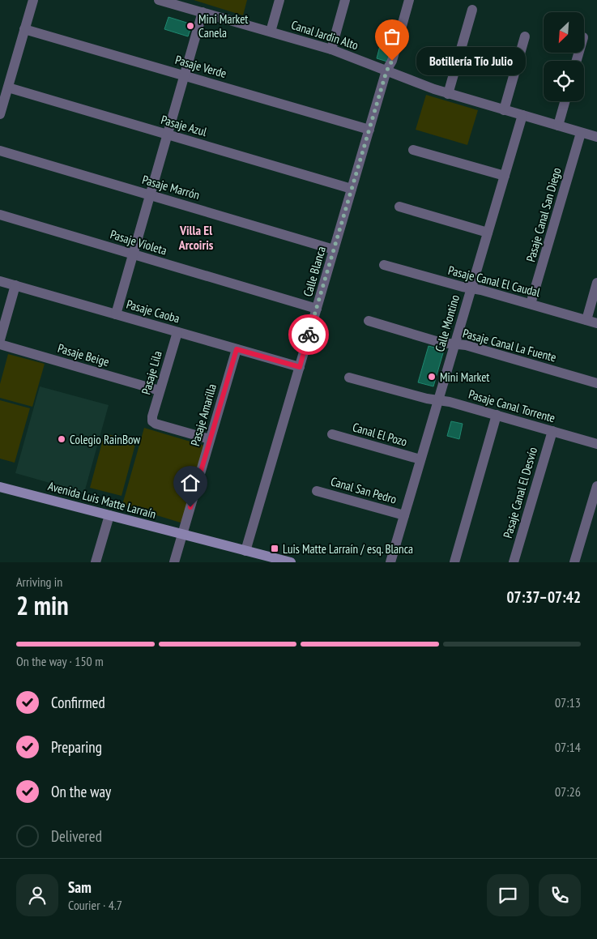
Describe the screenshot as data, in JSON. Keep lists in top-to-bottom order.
{
  "streets": {
    "street": [
      "Canal Jardin Alto",
      "Pasaje Verde",
      "Pasaje Azul",
      "Pasaje Marrón",
      "Pasaje Canal San Diego",
      "Pasaje Violeta",
      "Calle Blanca",
      "Pasaje Canal El Caudal",
      "Pasaje Caoba",
      "Calle Montino",
      "Pasaje Canal La Fuente",
      "Pasaje Beige",
      "Pasaje Lila",
      "Pasaje Canal Torrente",
      "Pasaje Amarilla",
      "Canal El Pozo",
      "Canal San Pedro",
      "Pasaje Canal El Desvío",
      "Avenida Luis Matte Larraín"
    ]
  },
  "crossings": [
    ["Canal Jardin Alto", "Pasaje Canal San Diego"],
    ["Canal Jardin Alto", "Calle Blanca"],
    ["Canal Jardin Alto", "Calle Montino"],
    ["Pasaje Verde", "Calle Blanca"],
    ["Pasaje Azul", "Calle Blanca"],
    ["Pasaje Marrón", "Calle Blanca"],
    ["Pasaje Canal San Diego", "Pasaje Canal El Caudal"],
    ["Pasaje Violeta", "Calle Blanca"],
    ["Calle Blanca", "Pasaje Caoba"],
    ["Calle Blanca", "Avenida Luis Matte Larraín"],
    ["Pasaje Canal El Caudal", "Calle Montino"],
    ["Pasaje Caoba", "Pasaje Lila"],
    ["Pasaje Caoba", "Pasaje Amarilla"],
    ["Calle Montino", "Pasaje Canal La Fuente"],
    ["Calle Montino", "Pasaje Canal Torrente"],
    ["Calle Montino", "Canal El Pozo"],
    ["Calle Montino", "Canal San Pedro"],
    ["Pasaje Beige", "Pasaje Lila"],
    ["Pasaje Lila", "Pasaje Amarilla"],
    ["Pasaje Canal Torrente", "Pasaje Canal El Desvío"],
    ["Pasaje Amarilla", "Avenida Luis Matte Larraín"]
  ],
  "districts": ["Villa El Arcoiris"],
  "places": {
    "other": [
      "Mini Market Canela",
      "Botillería Tío Julio",
      "Mini Market",
      "Colegio RainBow"
    ],
    "transit": ["Luis Matte Larraín / esq. Blanca"]
  },
  "north": "bottom left",
  "page": {
    "bubble": "Botillería Tío Julio",
    "heading": ["2 min", "Arriving in", "07:37–07:42"],
    "panel": ["Sam", "Courier · 4.7"],
    "bar": "On the way · 150 m",
    "list": [
      ["Confirmed", "07:13"],
      ["Preparing", "07:14"],
      ["On the way", "07:26"],
      "Delivered"
    ]
  }
}
